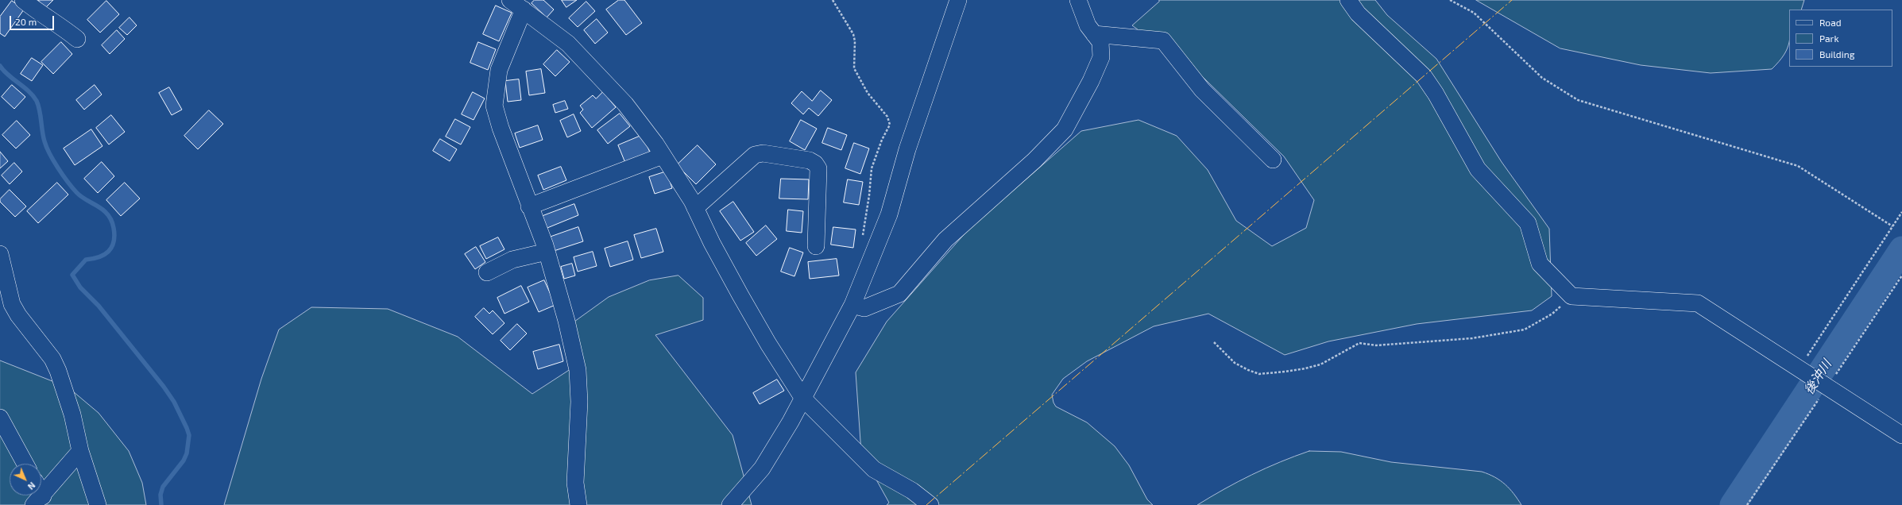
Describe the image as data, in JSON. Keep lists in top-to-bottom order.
{
  "water": ["後沖川"],
  "legend": ["Road", "Park", "Building"],
  "scale_bar": "20 m",
  "north": "bottom right"
}
